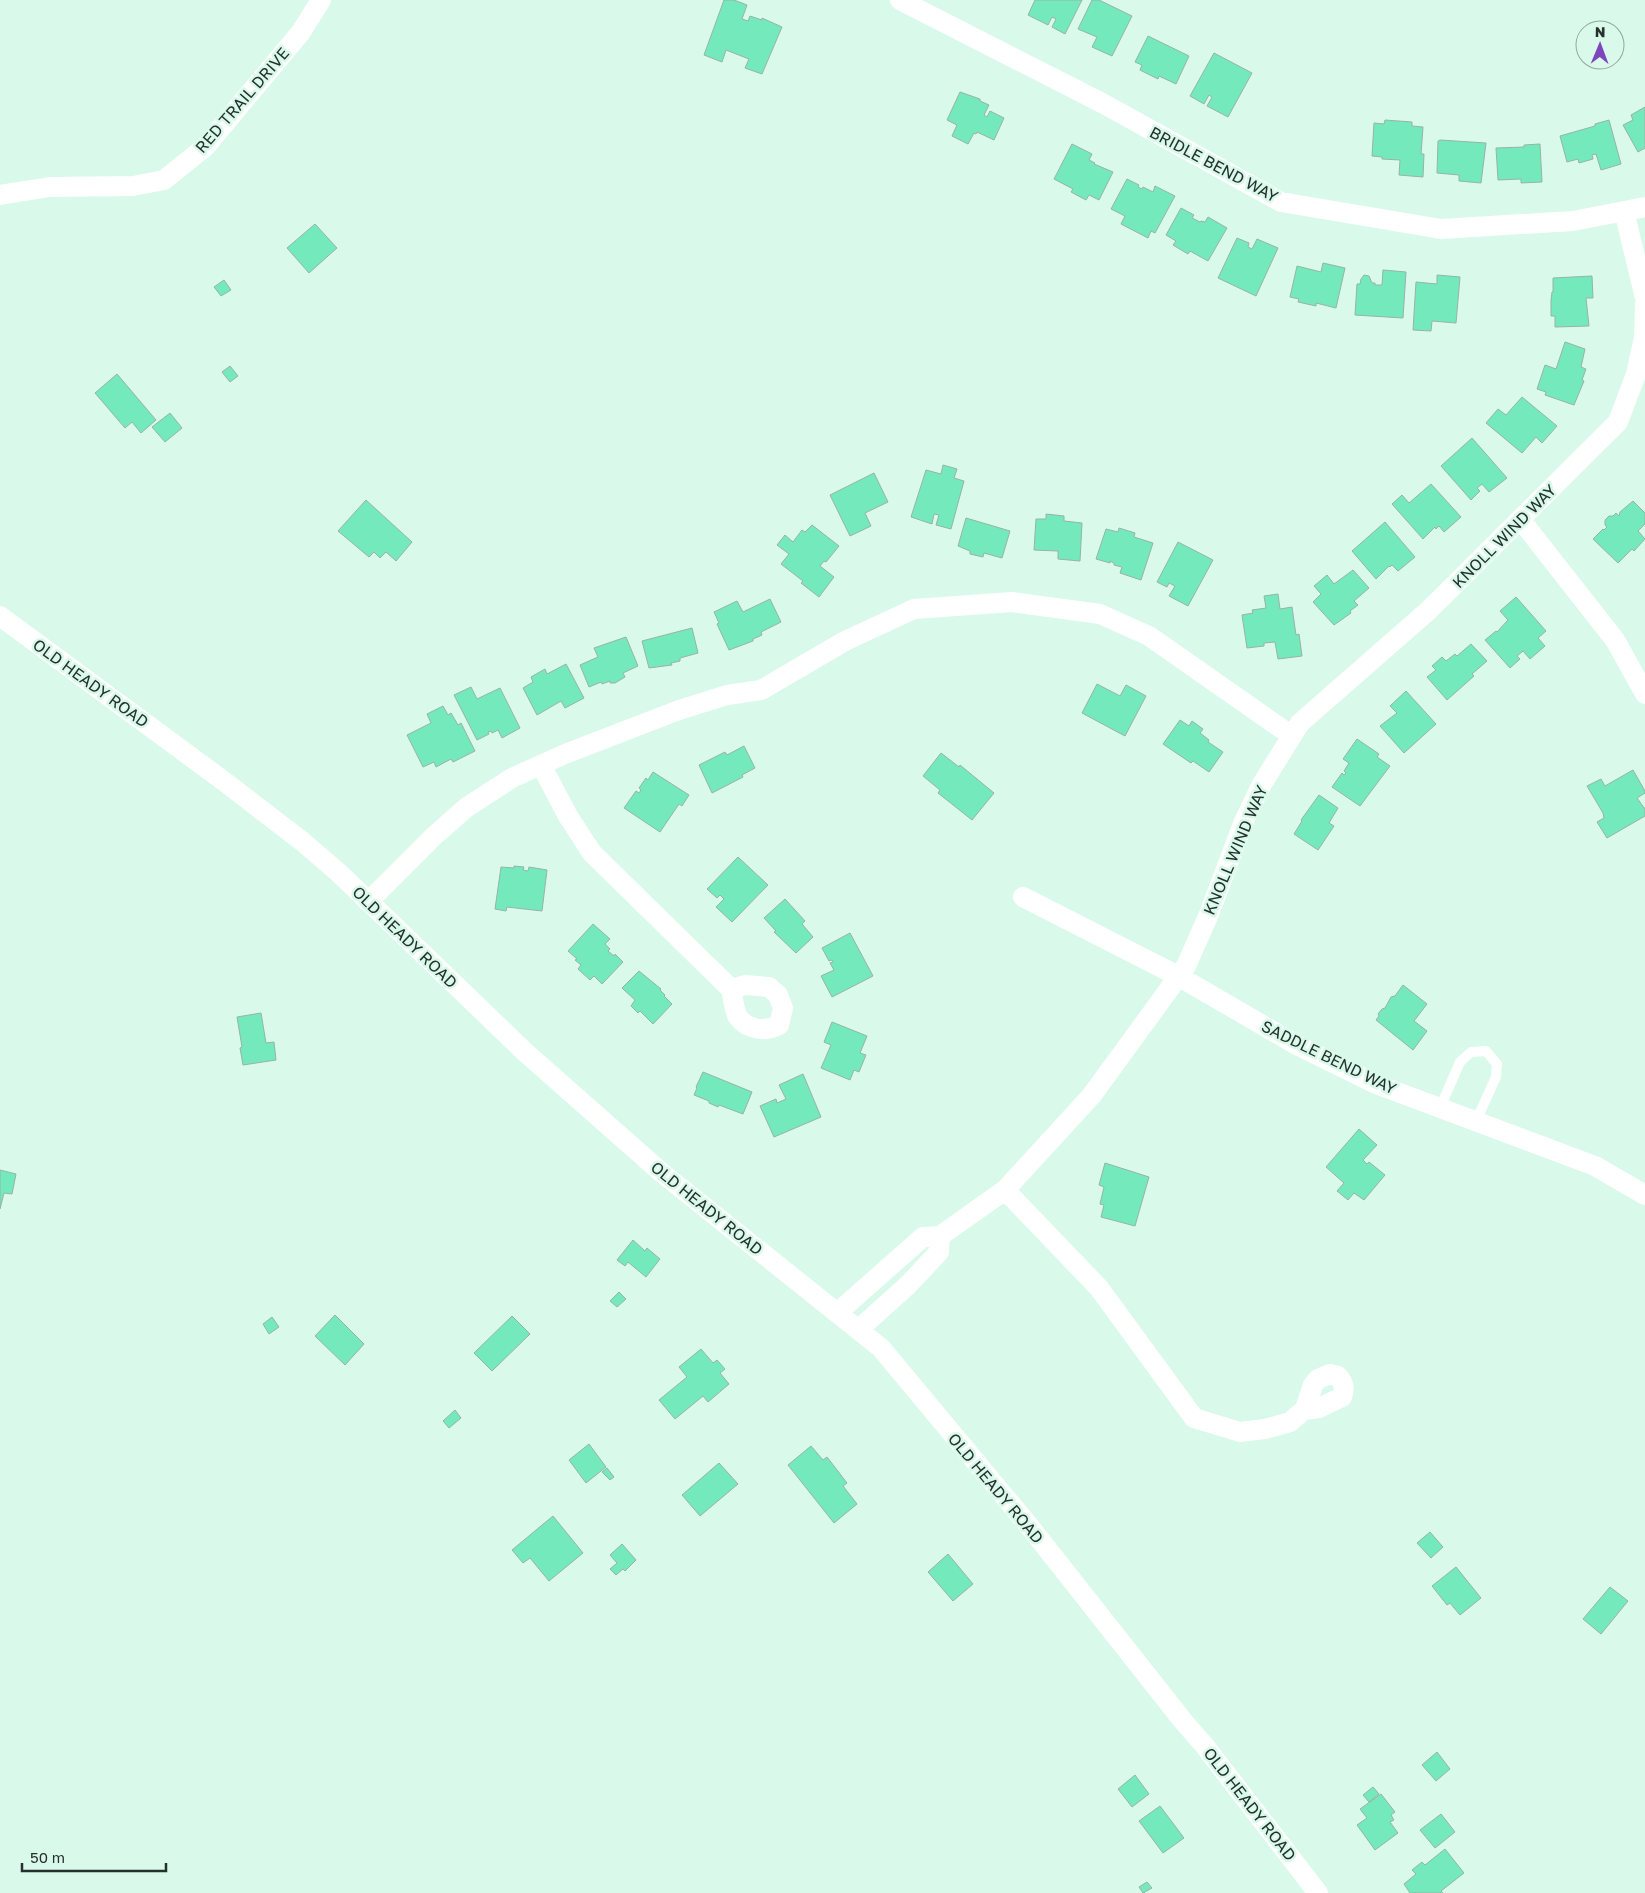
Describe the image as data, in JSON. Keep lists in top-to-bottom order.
{
  "streets": {
    "street": [
      "RED TRAIL DRIVE",
      "BRIDLE BEND WAY",
      "KNOLL WIND WAY",
      "OLD HEADY ROAD",
      "SADDLE BEND WAY"
    ]
  },
  "crossings": [
    ["KNOLL WIND WAY", "OLD HEADY ROAD"],
    ["KNOLL WIND WAY", "SADDLE BEND WAY"]
  ],
  "scale_bar": "50 m",
  "north": "top"
}
